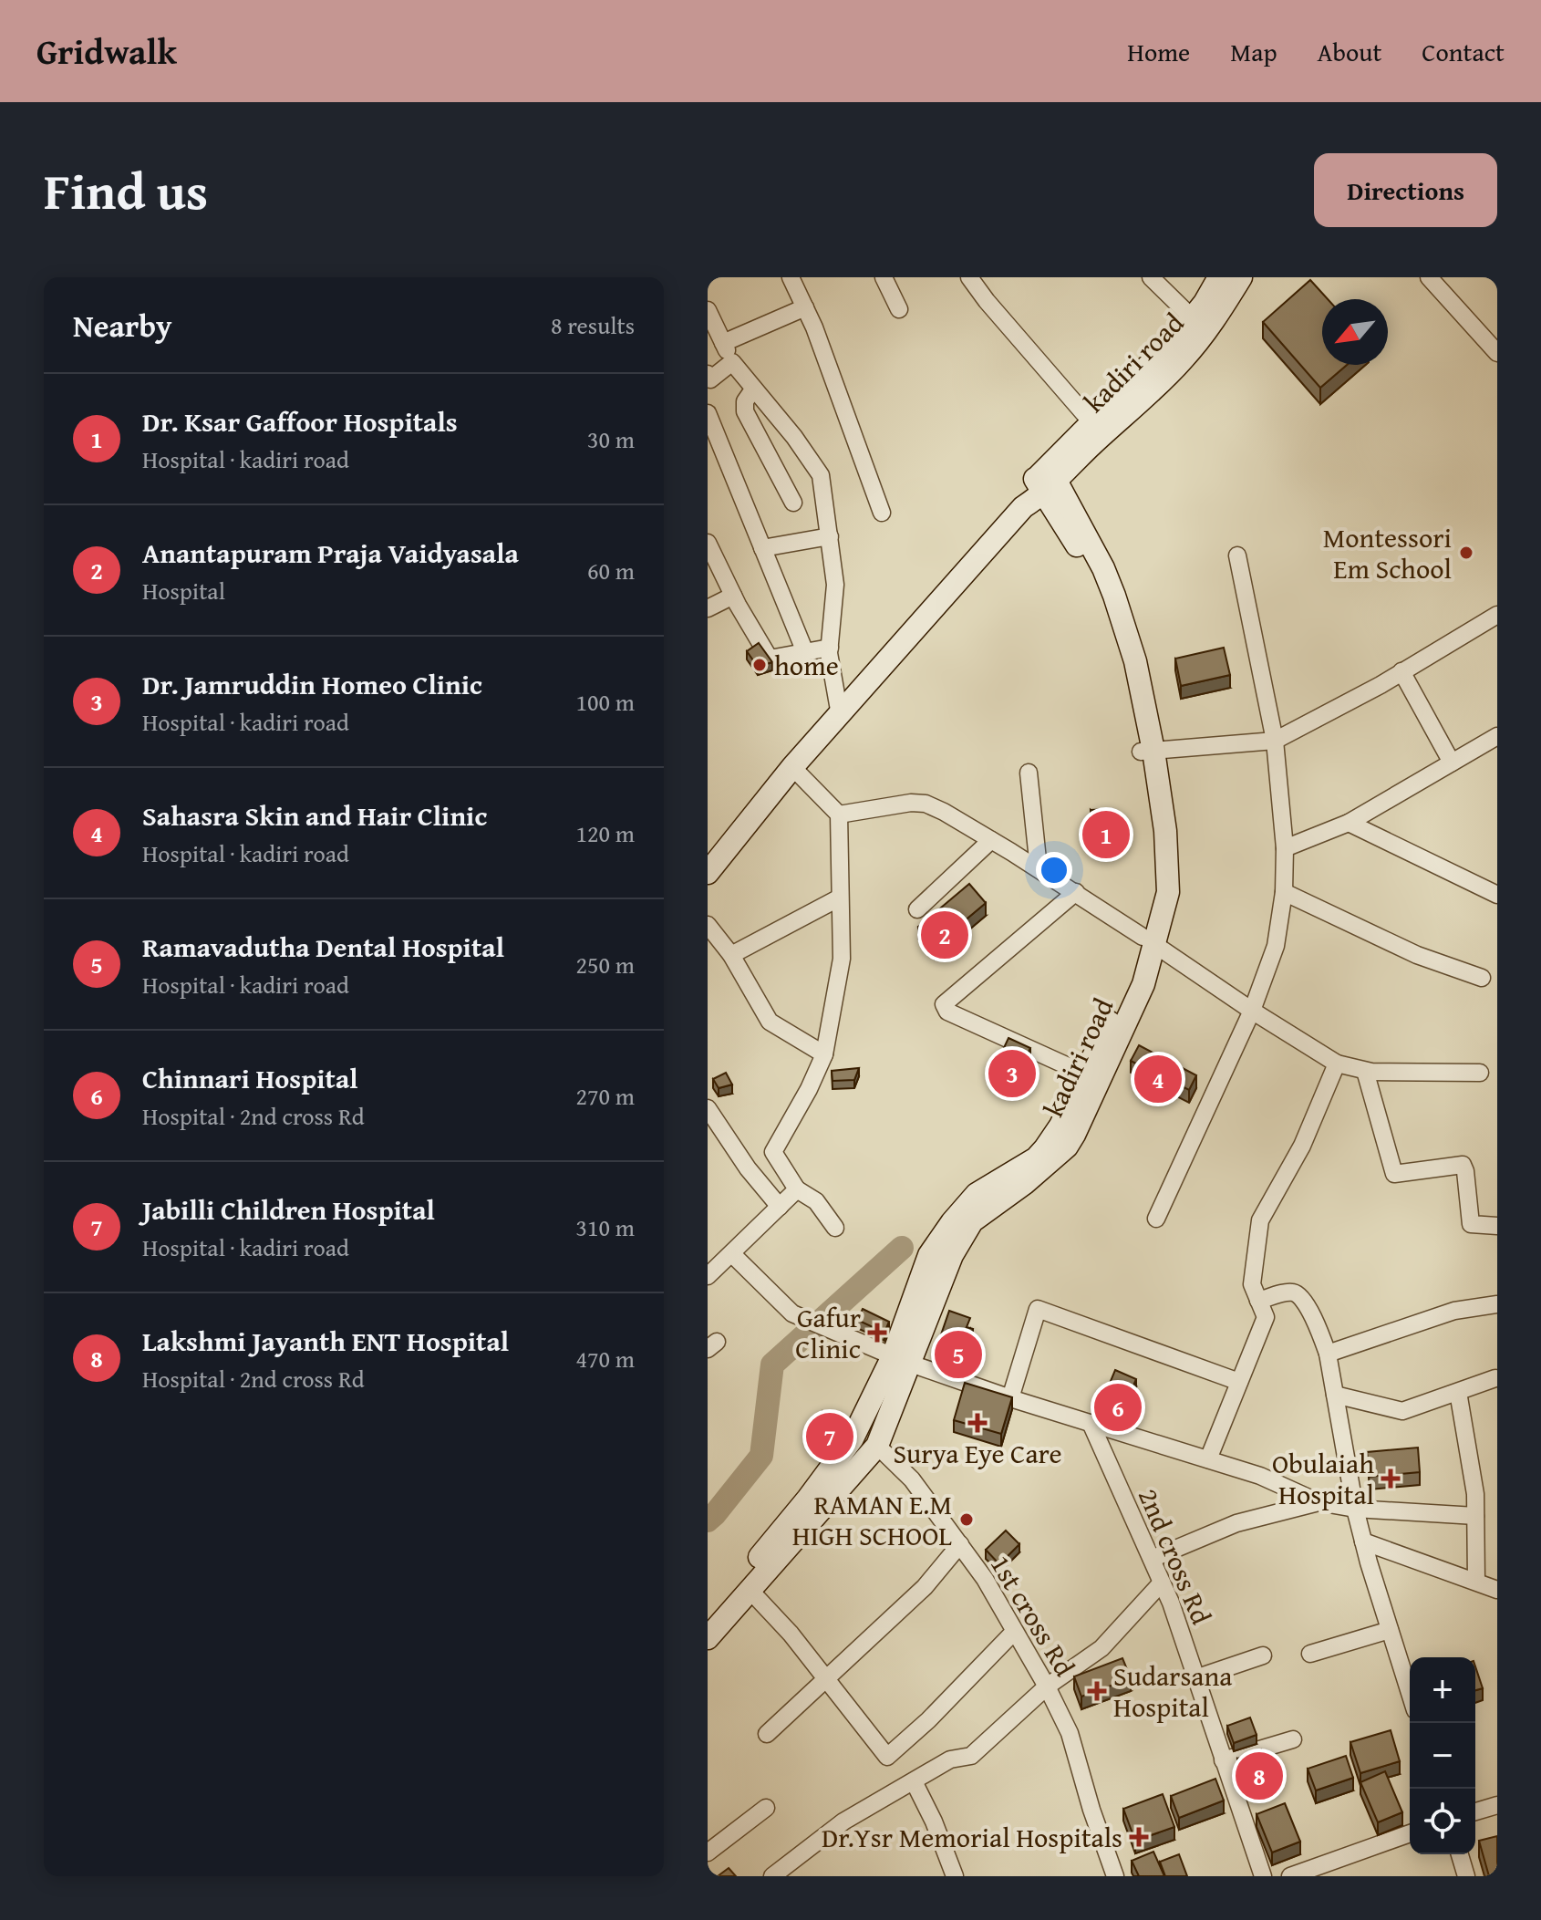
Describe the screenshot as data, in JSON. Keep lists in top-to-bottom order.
{
  "streets": {
    "main road": ["kadiri road"],
    "street": ["2nd cross Rd", "1st cross Rd"]
  },
  "crossings": [
    ["kadiri road", "1st cross Rd"]
  ],
  "places": {
    "other": ["Montessori Em School", "home", "RAMAN E.M HIGH SCHOOL"],
    "health": [
      "Gafur Clinic",
      "Surya Eye Care",
      "Obulaiah Hospital",
      "Sudarsana Hospital",
      "Dr.Ysr Memorial Hospitals"
    ]
  },
  "north": "bottom left",
  "page": {
    "header": "Gridwalk",
    "nav": [
      "Home",
      "Map",
      "About",
      "Contact"
    ],
    "title": "Find us",
    "buttons": "Directions",
    "heading": ["Nearby", "8 results"],
    "list": [
      {
        "mark": "1",
        "name": "Dr. Ksar Gaffoor Hospitals",
        "note": "Hospital · kadiri road",
        "value": "30 m"
      },
      {
        "mark": "2",
        "name": "Anantapuram Praja Vaidyasala",
        "note": "Hospital",
        "value": "60 m"
      },
      {
        "mark": "3",
        "name": "Dr. Jamruddin Homeo Clinic",
        "note": "Hospital · kadiri road",
        "value": "100 m"
      },
      {
        "mark": "4",
        "name": "Sahasra Skin and Hair Clinic",
        "note": "Hospital · kadiri road",
        "value": "120 m"
      },
      {
        "mark": "5",
        "name": "Ramavadutha Dental Hospital",
        "note": "Hospital · kadiri road",
        "value": "250 m"
      },
      {
        "mark": "6",
        "name": "Chinnari Hospital",
        "note": "Hospital · 2nd cross Rd",
        "value": "270 m"
      },
      {
        "mark": "7",
        "name": "Jabilli Children Hospital",
        "note": "Hospital · kadiri road",
        "value": "310 m"
      },
      {
        "mark": "8",
        "name": "Lakshmi Jayanth ENT Hospital",
        "note": "Hospital · 2nd cross Rd",
        "value": "470 m"
      }
    ],
    "pins": [
      "1",
      "2",
      "3",
      "4",
      "5",
      "6",
      "7",
      "8"
    ],
    "map_buttons": ["+", "−"]
  }
}
